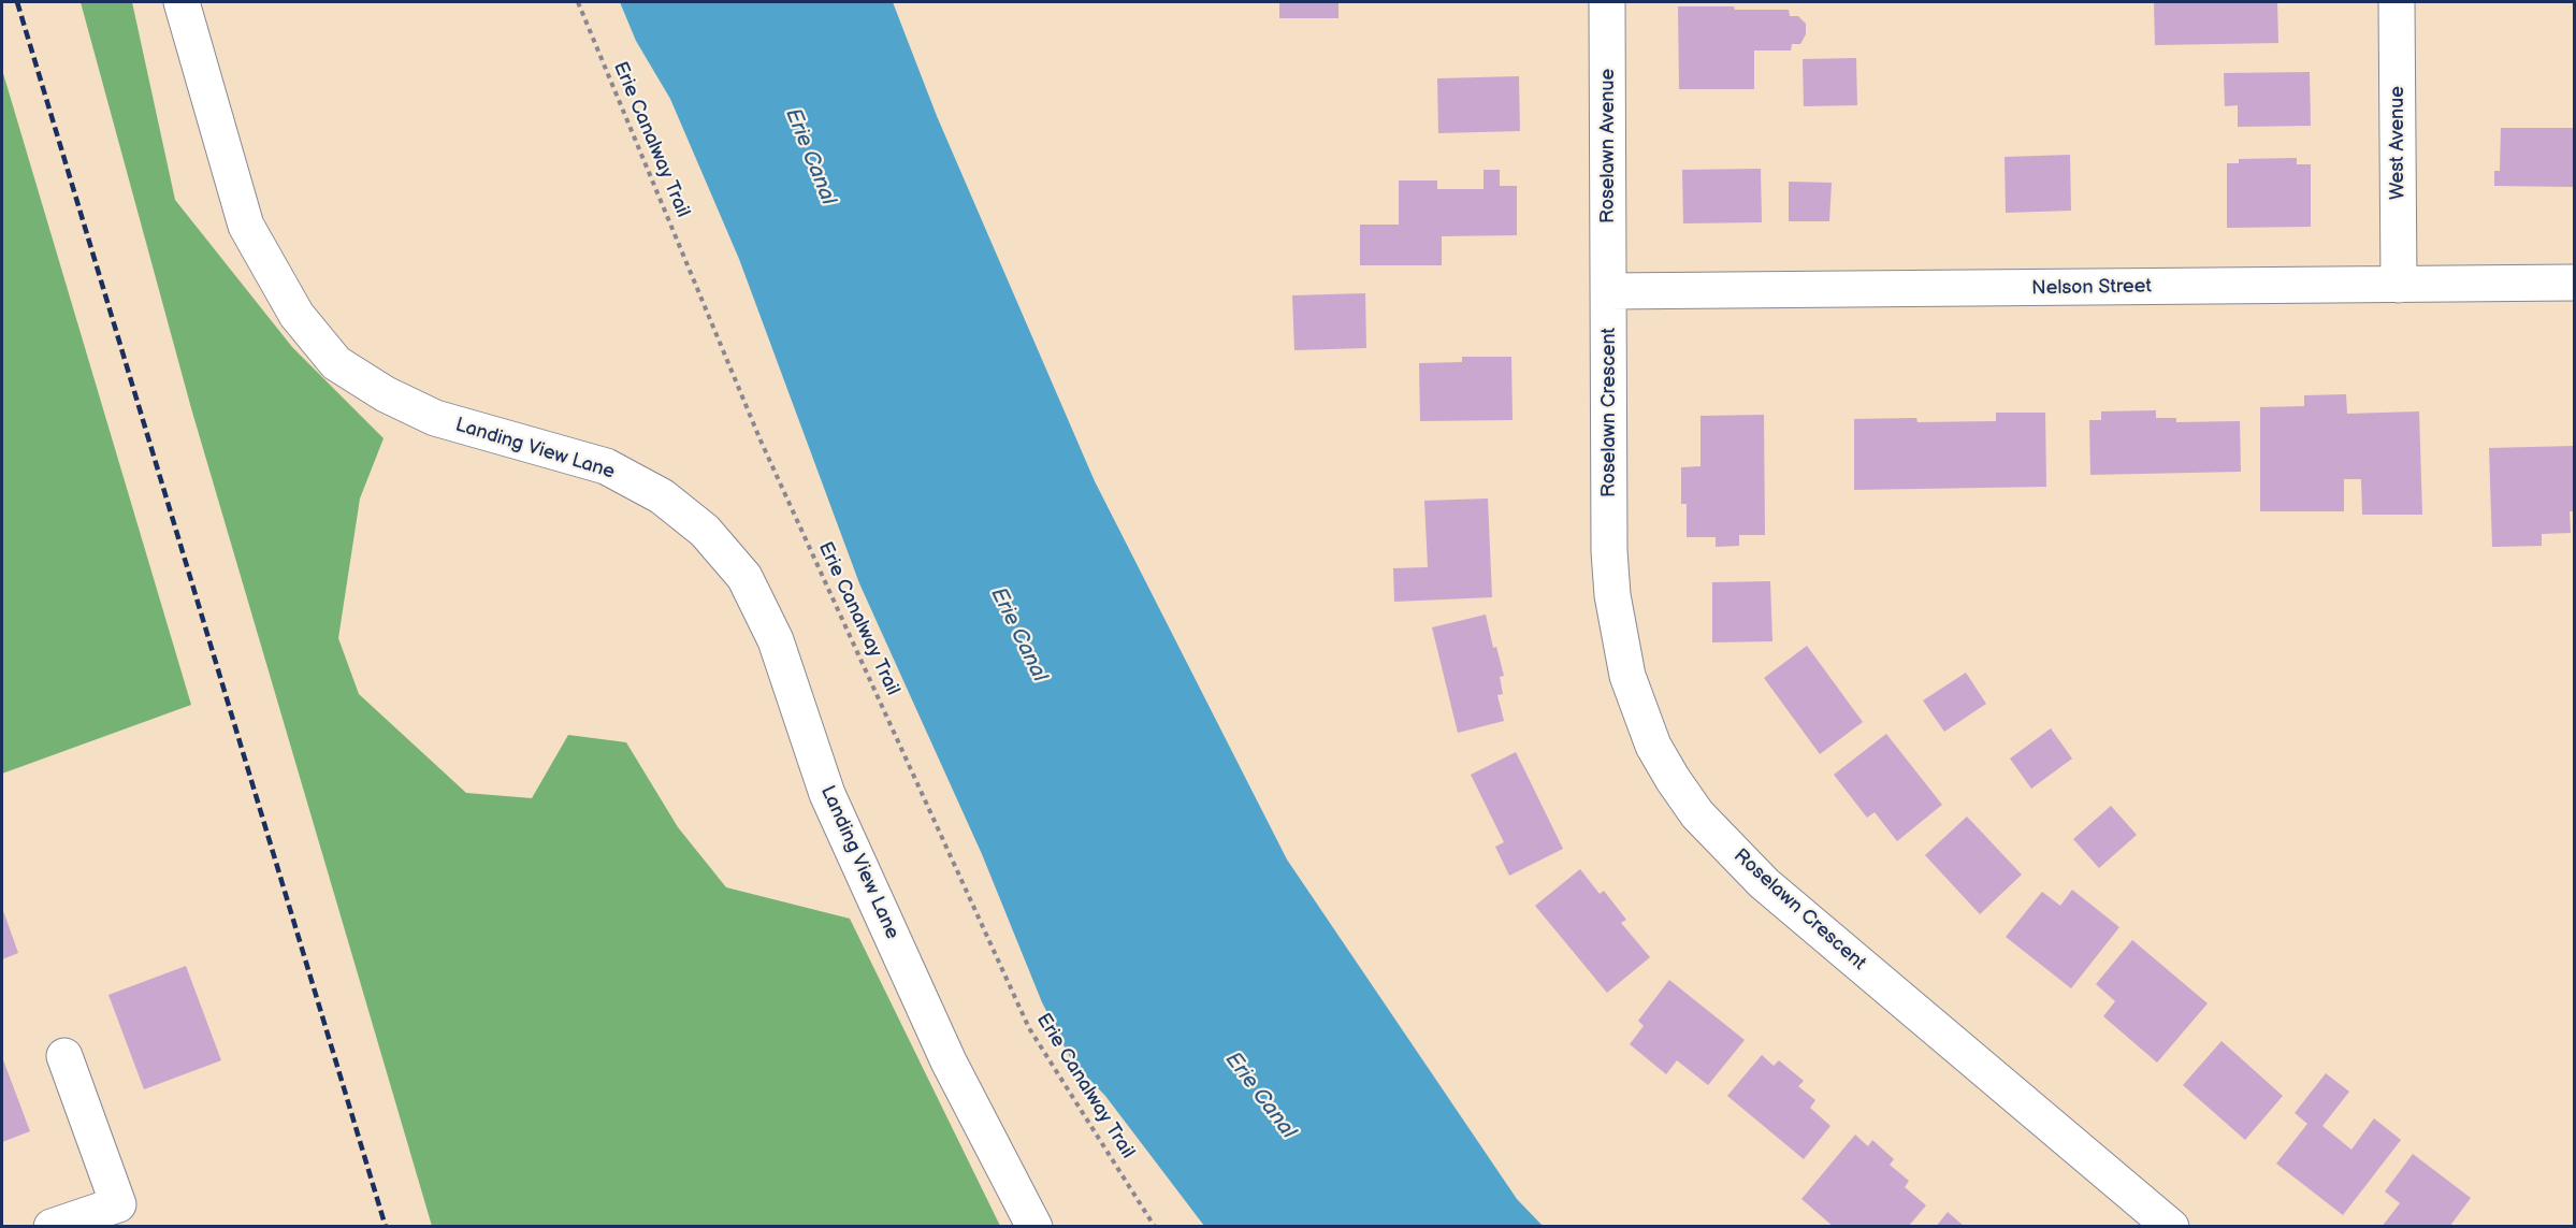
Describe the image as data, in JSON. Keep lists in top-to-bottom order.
{
  "streets": {
    "street": [
      "West Avenue",
      "Roselawn Avenue",
      "Nelson Street",
      "Roselawn Crescent",
      "Landing View Lane"
    ],
    "path": ["Erie Canalway Trail"]
  },
  "crossings": [
    ["West Avenue", "Nelson Street"],
    ["Roselawn Avenue", "Nelson Street"],
    ["Roselawn Avenue", "Roselawn Crescent"],
    ["Nelson Street", "Roselawn Crescent"]
  ],
  "water": ["Erie Canal"]
}
